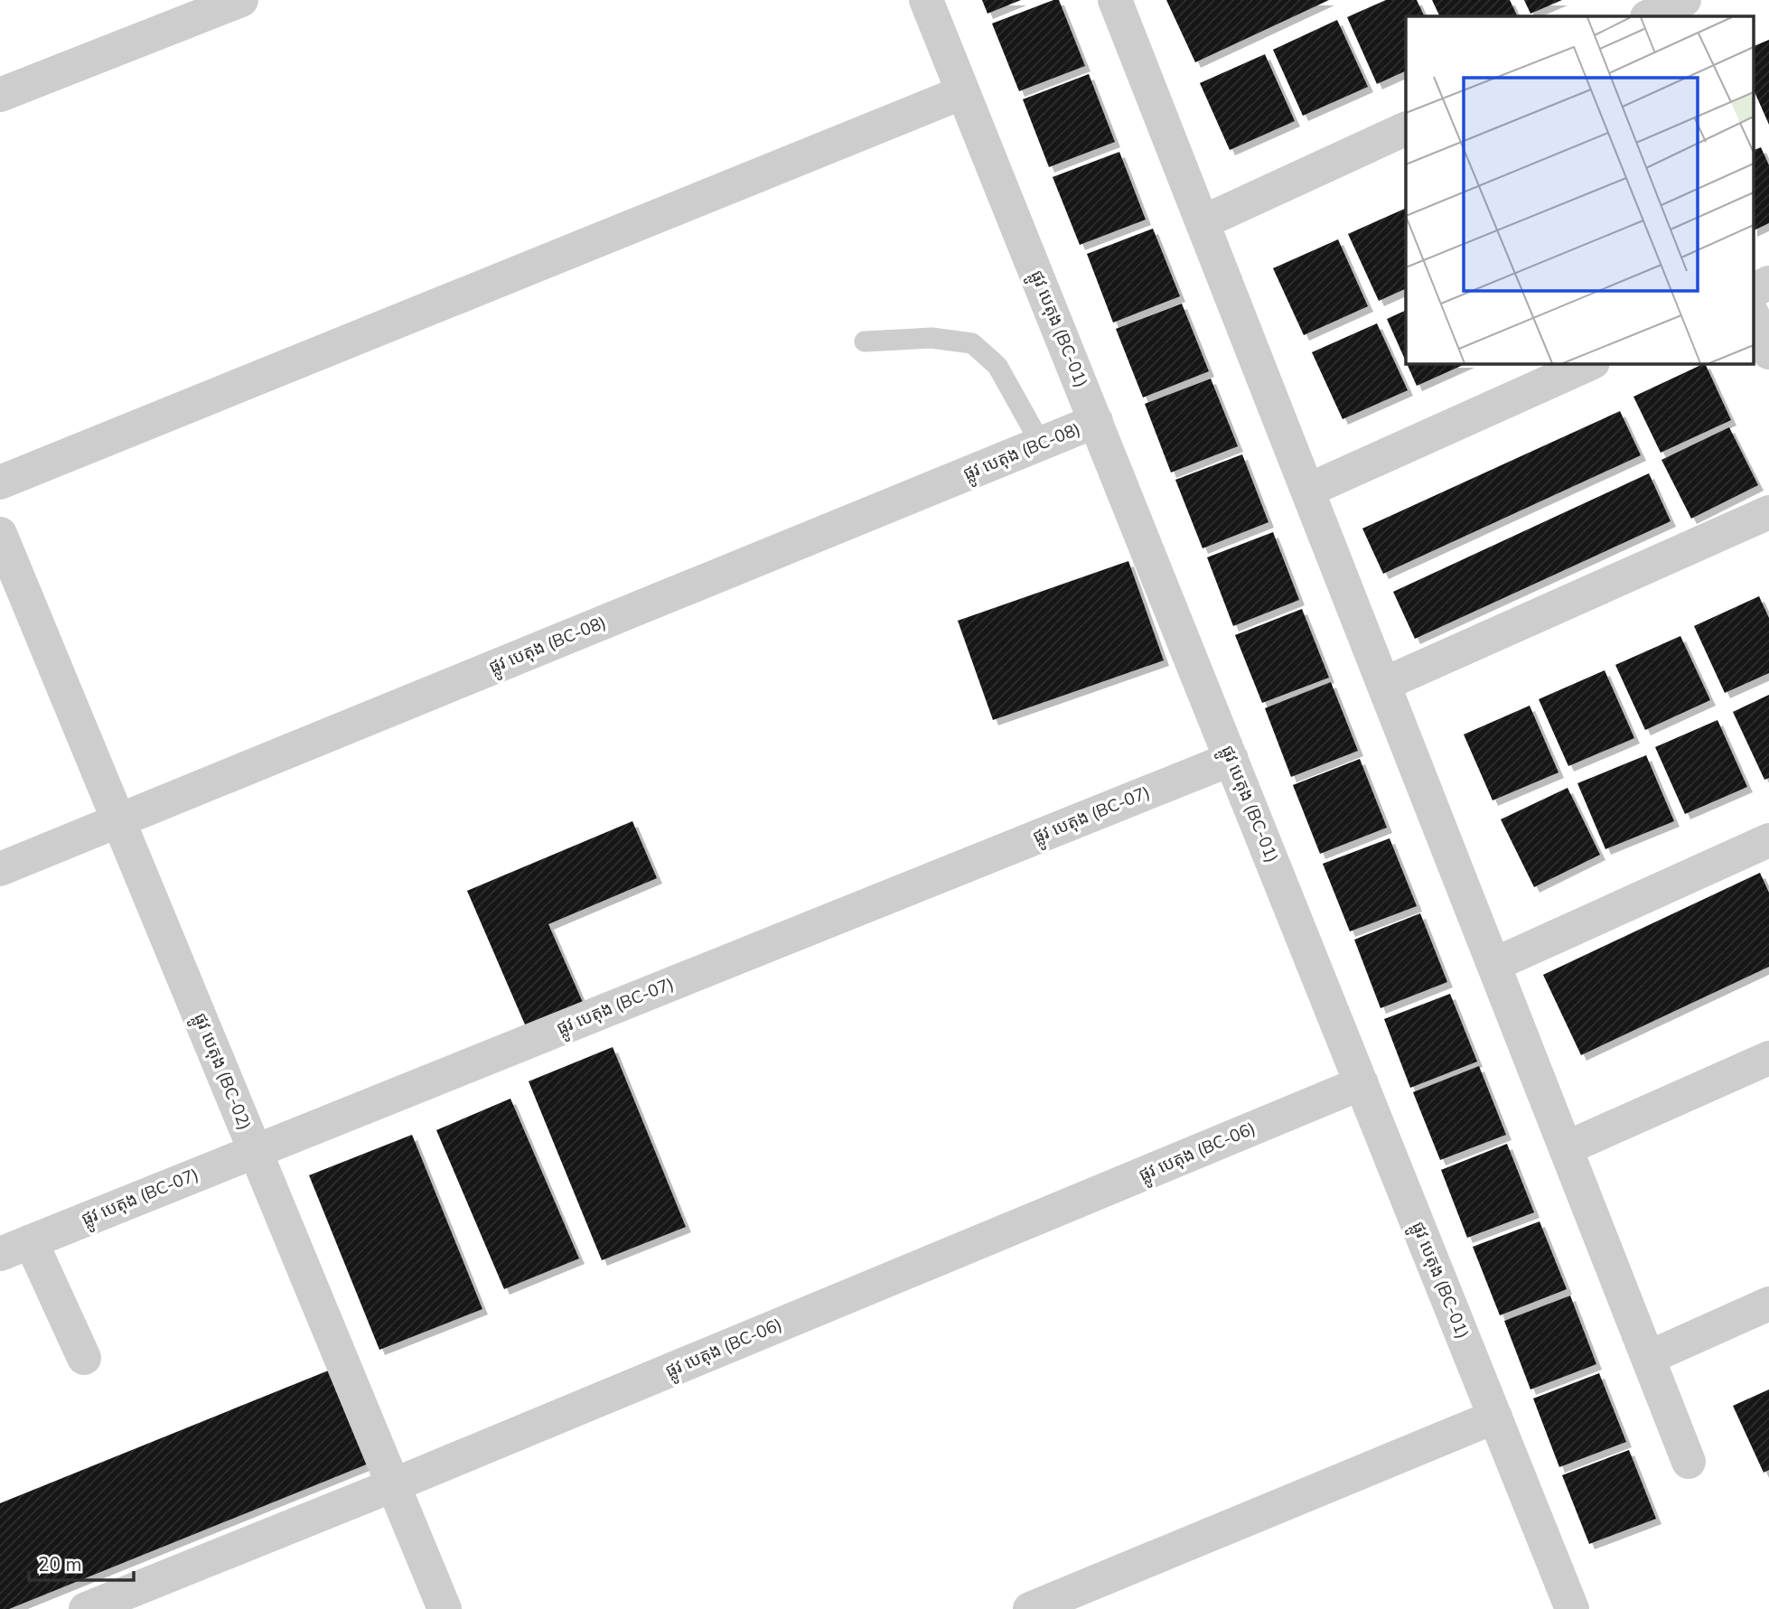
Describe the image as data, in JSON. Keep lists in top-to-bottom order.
{
  "streets": {
    "street": [
      "ផ្លូវ បេតុង (BC-01)",
      "ផ្លូវ បេតុង (BC-08)",
      "ផ្លូវ បេតុង (BC-07)",
      "ផ្លូវ បេតុង (BC-02)",
      "ផ្លូវ បេតុង (BC-06)"
    ]
  },
  "crossings": [
    ["ផ្លូវ បេតុង (BC-01)", "ផ្លូវ បេតុង (BC-08)"],
    ["ផ្លូវ បេតុង (BC-01)", "ផ្លូវ បេតុង (BC-07)"],
    ["ផ្លូវ បេតុង (BC-01)", "ផ្លូវ បេតុង (BC-06)"],
    ["ផ្លូវ បេតុង (BC-08)", "ផ្លូវ បេតុង (BC-02)"],
    ["ផ្លូវ បេតុង (BC-07)", "ផ្លូវ បេតុង (BC-02)"],
    ["ផ្លូវ បេតុង (BC-02)", "ផ្លូវ បេតុង (BC-06)"]
  ],
  "scale_bar": "20 m"
}
